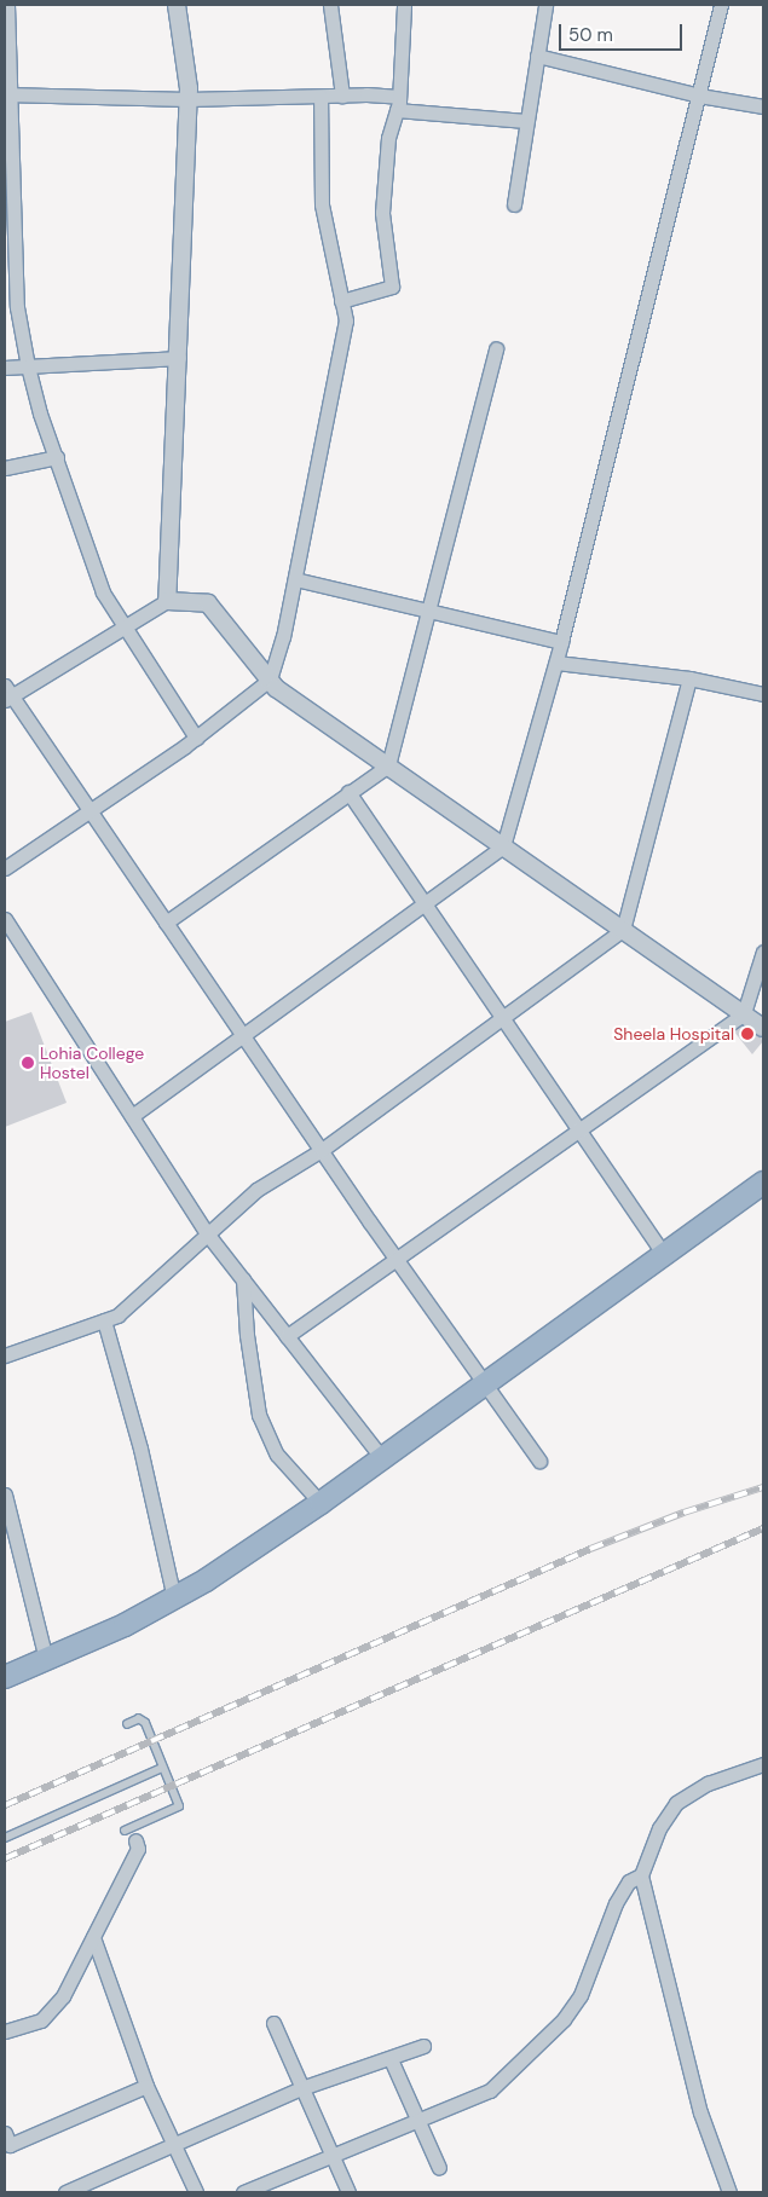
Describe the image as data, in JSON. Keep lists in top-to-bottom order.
{
  "places": ["Sheela Hospital", "Lohia College Hostel"],
  "scale_bar": "50 m"
}
